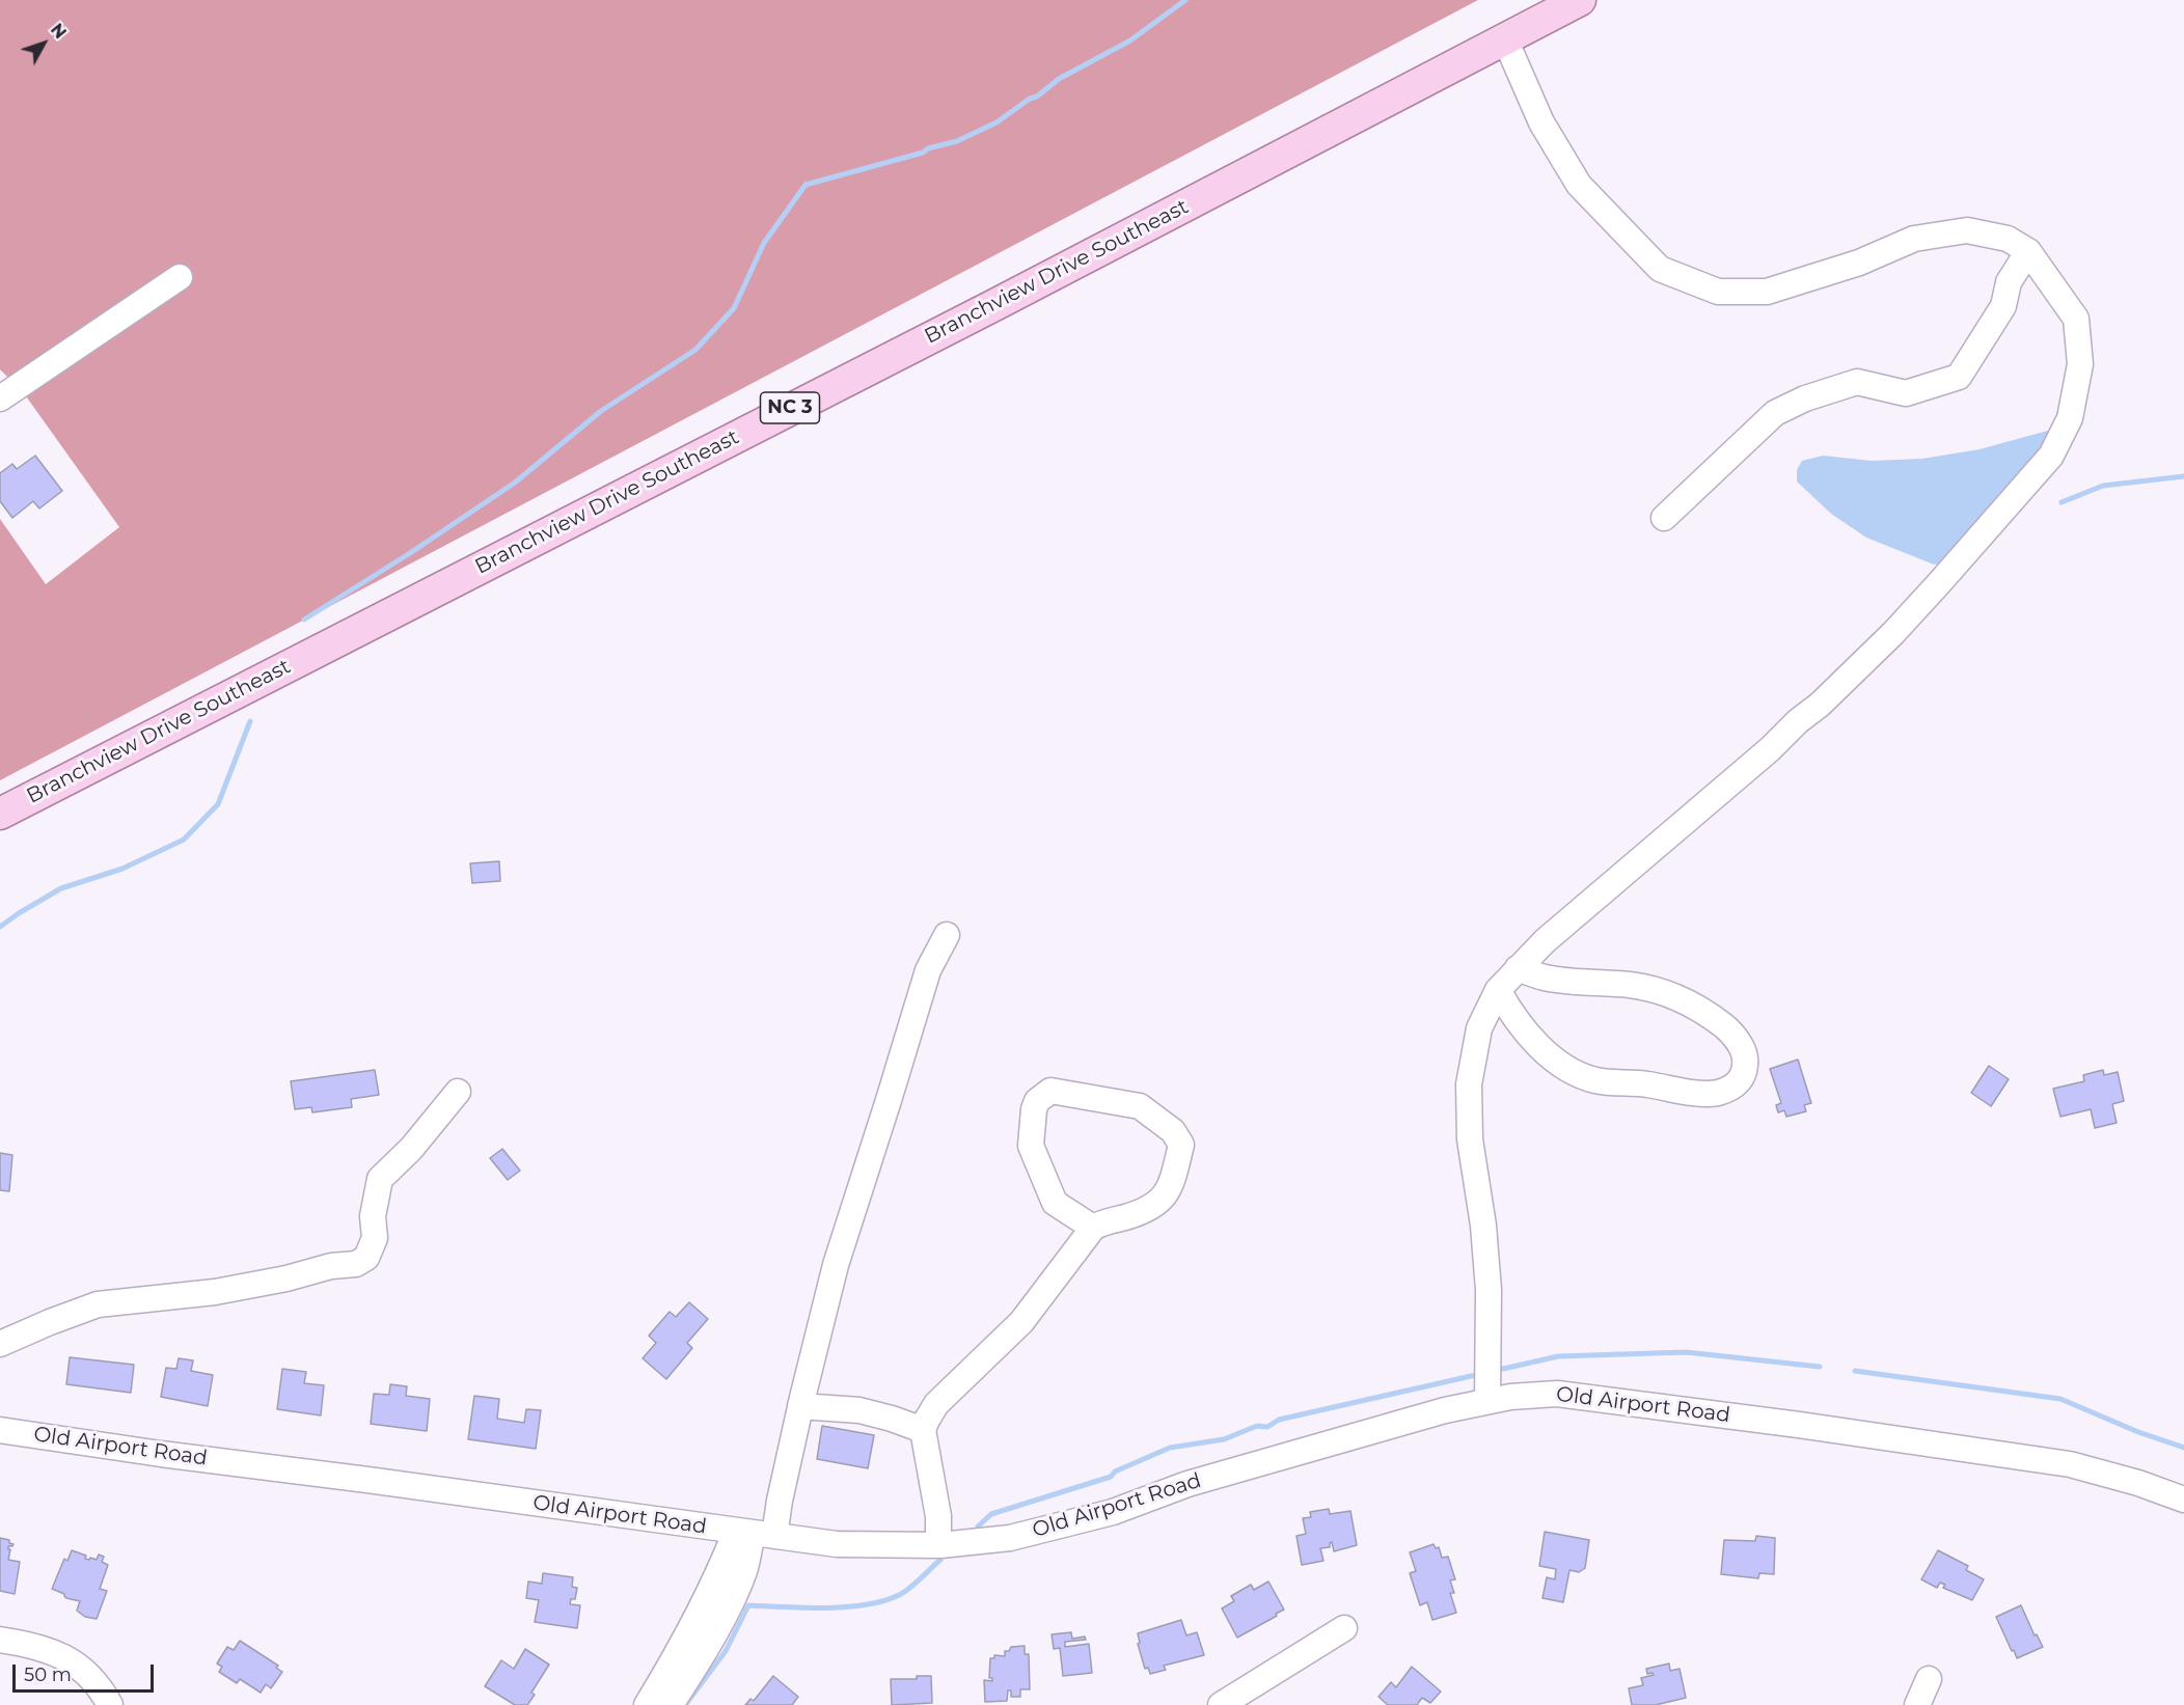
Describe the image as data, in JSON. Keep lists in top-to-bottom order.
{
  "streets": {
    "main road": ["Branchview Drive Southeast", "NC 3"],
    "street": ["Old Airport Road"]
  },
  "scale_bar": "50 m",
  "north": "top right"
}
